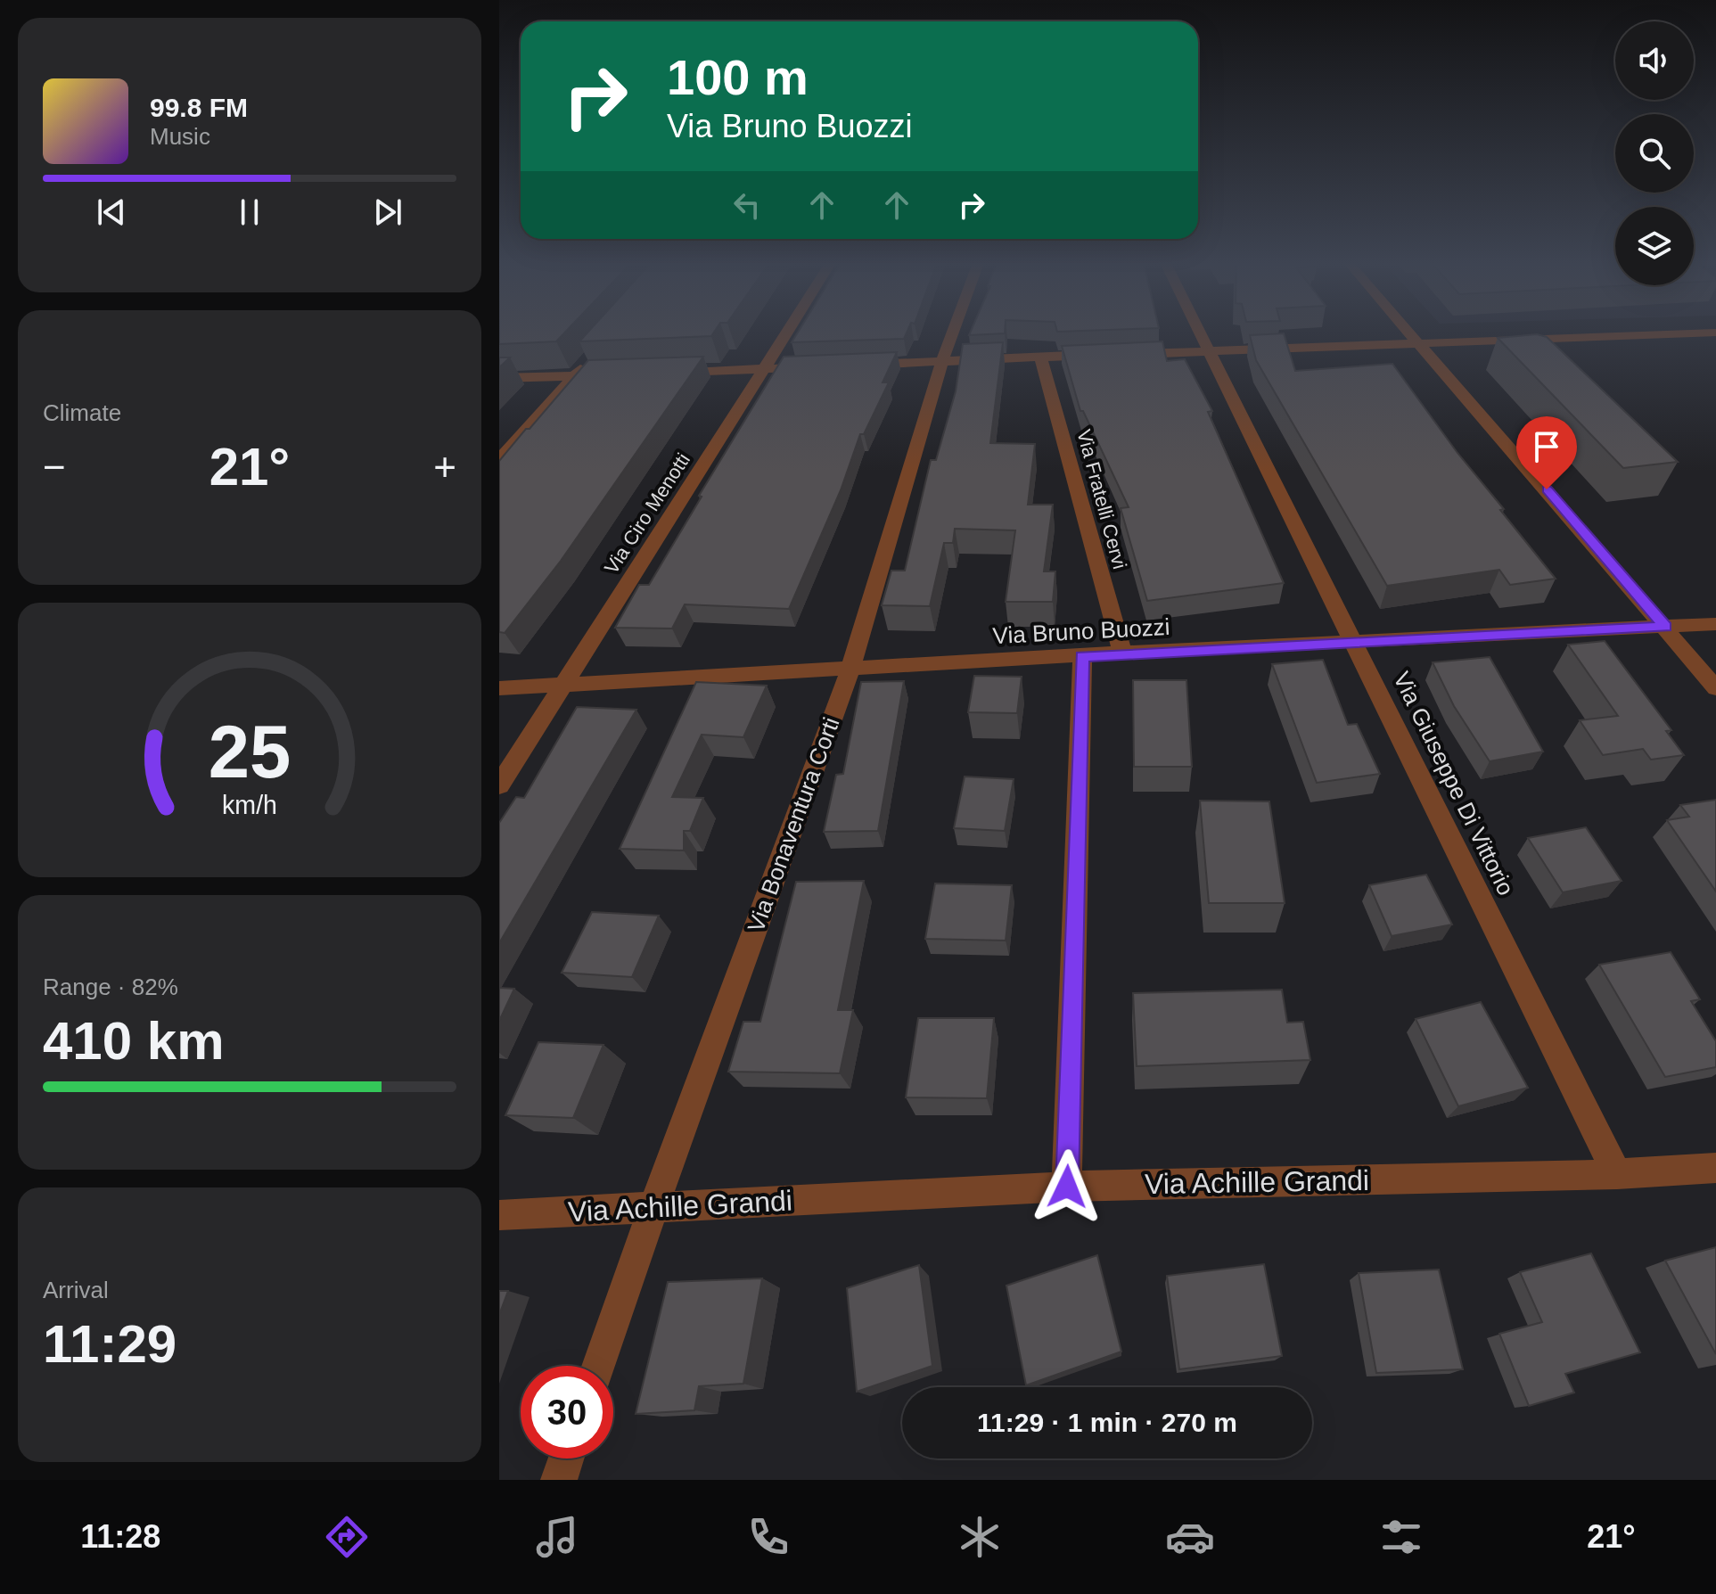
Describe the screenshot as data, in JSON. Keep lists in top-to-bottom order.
{
  "streets": {
    "street": [
      "Via Fratelli Cervi",
      "Via Ciro Menotti",
      "Via Bruno Buozzi",
      "Via Giuseppe Di Vittorio",
      "Via Bonaventura Corti",
      "Via Achille Grandi"
    ]
  },
  "crossings": [
    ["Via Fratelli Cervi", "Via Bruno Buozzi"],
    ["Via Ciro Menotti", "Via Bruno Buozzi"],
    ["Via Bruno Buozzi", "Via Giuseppe Di Vittorio"],
    ["Via Bruno Buozzi", "Via Bonaventura Corti"],
    ["Via Giuseppe Di Vittorio", "Via Achille Grandi"],
    ["Via Bonaventura Corti", "Via Achille Grandi"]
  ],
  "page": {
    "turn": ["100 m", "Via Bruno Buozzi"],
    "song": ["99.8 FM", "Music"],
    "tile": [
      "Climate",
      ["Range · 82%", "410 km"],
      ["Arrival", "11:29"]
    ],
    "heat": ["−", "21°", "+"],
    "limit": "30",
    "trip": "11:29 · 1 min · 270 m",
    "tabs": ["11:28", "21°"],
    "gauge": ["25", "km/h"]
  }
}
